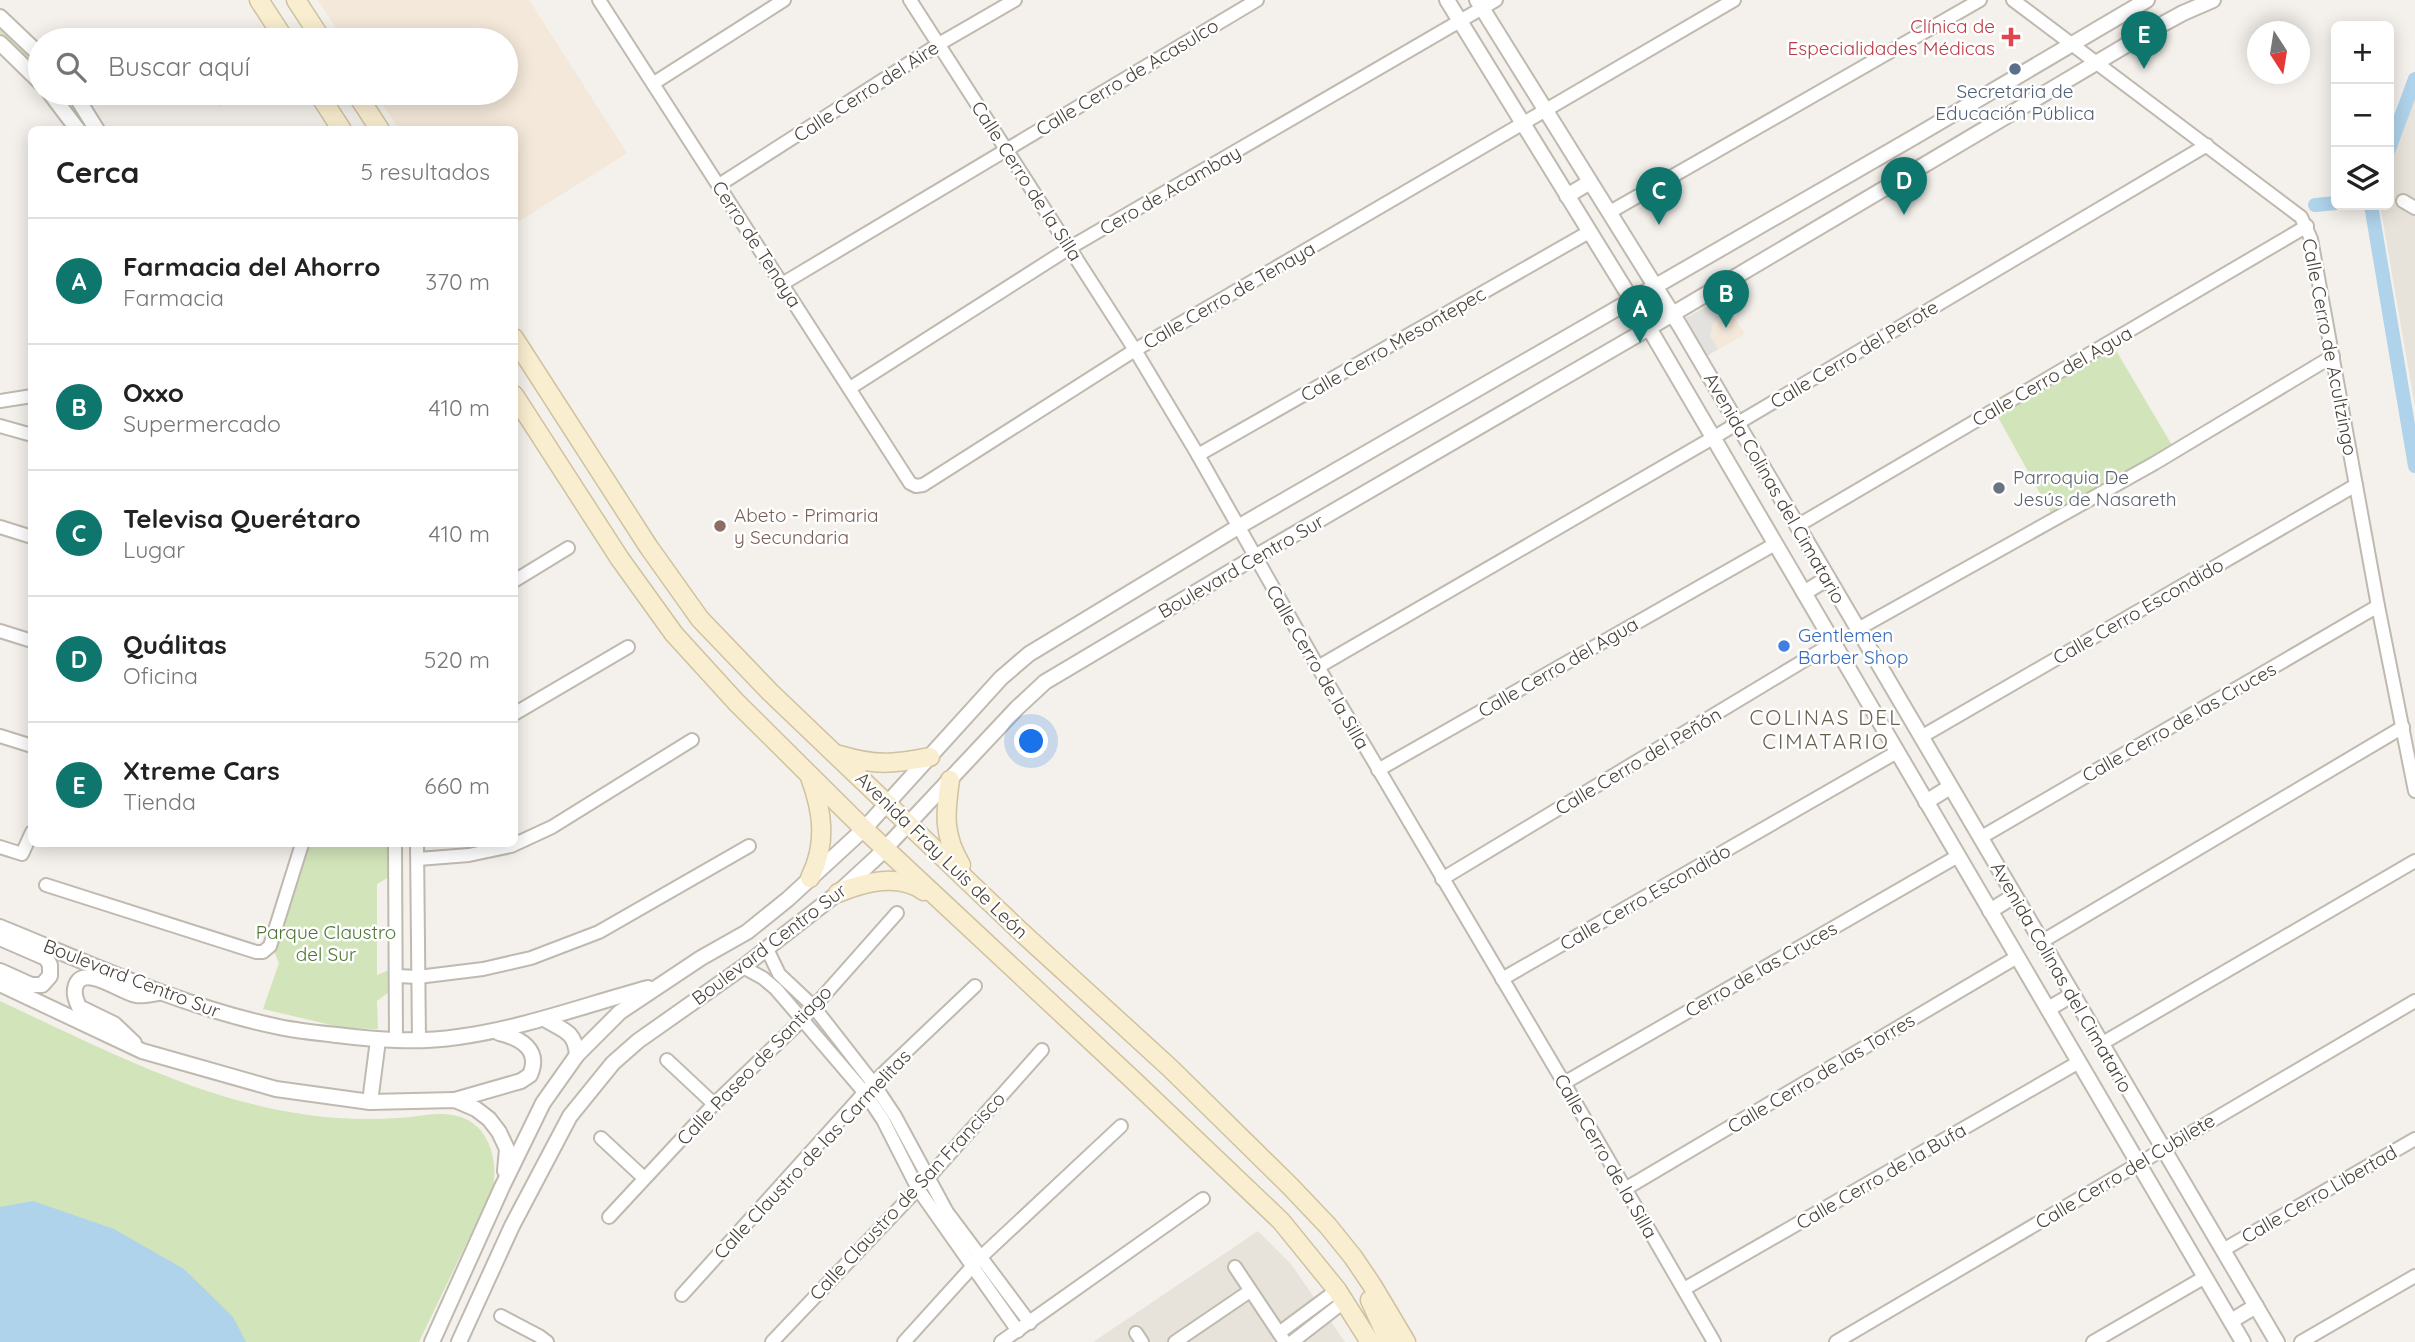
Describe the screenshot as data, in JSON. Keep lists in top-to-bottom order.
{
  "streets": {
    "main road": ["Avenida Fray Luis de León"],
    "street": [
      "Calle Cerro de Acasulco",
      "Calle Cerro del Aire",
      "Calle Cerro de la Silla",
      "Cero de Acambay",
      "Cerro de Tenaya",
      "Calle Cerro de Tenaya",
      "Calle Cerro Mesontepec",
      "Calle Cerro de Acultzingo",
      "Calle Cerro del Perote",
      "Calle Cerro del Agua",
      "Avenida Colinas del Cimatario",
      "Boulevard Centro Sur",
      "Calle Cerro Escondido",
      "Calle Cerro de las Cruces",
      "Calle Cerro del Peñón",
      "Cerro de las Cruces",
      "Calle Paseo de Santiago",
      "Calle Cerro de las Torres",
      "Calle Claustro de las Carmelitas",
      "Calle Cerro del Cubilete",
      "Calle Cerro de la Bufa",
      "Calle Cerro Libertad",
      "Calle Claustro de San Francisco"
    ]
  },
  "crossings": [
    ["Calle Cerro de Acasulco", "Calle Cerro de la Silla"],
    ["Calle Cerro de Acasulco", "Cerro de Tenaya"],
    ["Calle Cerro del Aire", "Calle Cerro de la Silla"],
    ["Calle Cerro del Aire", "Cerro de Tenaya"],
    ["Calle Cerro de la Silla", "Cero de Acambay"],
    ["Calle Cerro de la Silla", "Calle Cerro de Tenaya"],
    ["Calle Cerro de la Silla", "Calle Cerro Mesontepec"],
    ["Calle Cerro de la Silla", "Calle Cerro del Perote"],
    ["Calle Cerro de la Silla", "Calle Cerro del Agua"],
    ["Calle Cerro de la Silla", "Boulevard Centro Sur"],
    ["Calle Cerro de la Silla", "Calle Cerro Escondido"],
    ["Calle Cerro de la Silla", "Calle Cerro del Peñón"],
    ["Calle Cerro de la Silla", "Cerro de las Cruces"],
    ["Calle Cerro de la Silla", "Calle Cerro de las Torres"],
    ["Calle Cerro de la Silla", "Calle Cerro de la Bufa"],
    ["Cero de Acambay", "Cerro de Tenaya"],
    ["Cero de Acambay", "Avenida Colinas del Cimatario"],
    ["Cerro de Tenaya", "Calle Cerro de Tenaya"],
    ["Calle Cerro de Tenaya", "Avenida Colinas del Cimatario"],
    ["Calle Cerro Mesontepec", "Avenida Colinas del Cimatario"],
    ["Calle Cerro de Acultzingo", "Calle Cerro del Perote"],
    ["Calle Cerro de Acultzingo", "Calle Cerro del Agua"],
    ["Calle Cerro de Acultzingo", "Boulevard Centro Sur"],
    ["Calle Cerro de Acultzingo", "Calle Cerro Escondido"],
    ["Calle Cerro de Acultzingo", "Calle Cerro de las Cruces"],
    ["Calle Cerro del Perote", "Avenida Colinas del Cimatario"],
    ["Calle Cerro del Agua", "Avenida Colinas del Cimatario"],
    ["Avenida Colinas del Cimatario", "Boulevard Centro Sur"],
    ["Avenida Colinas del Cimatario", "Calle Cerro Escondido"],
    ["Avenida Colinas del Cimatario", "Calle Cerro de las Cruces"],
    ["Avenida Colinas del Cimatario", "Calle Cerro del Peñón"],
    ["Avenida Colinas del Cimatario", "Cerro de las Cruces"],
    ["Avenida Colinas del Cimatario", "Calle Cerro de las Torres"],
    ["Avenida Colinas del Cimatario", "Calle Cerro del Cubilete"],
    ["Avenida Colinas del Cimatario", "Calle Cerro de la Bufa"],
    ["Avenida Colinas del Cimatario", "Calle Cerro Libertad"],
    ["Boulevard Centro Sur", "Avenida Fray Luis de León"]
  ],
  "districts": ["COLINAS DEL CIMATARIO"],
  "parks": ["Parque Claustro del Sur"],
  "places": {
    "health": ["Clínica de Especialidades Médicas"],
    "other": [
      "Secretaria de Educación Pública",
      "Parroquia De Jesús de Nasareth",
      "Abeto - Primaria y Secundaria",
      "Gentlemen Barber Shop"
    ]
  },
  "north": "bottom",
  "page": {
    "pins": [
      "E",
      "D",
      "C",
      "B",
      "A"
    ],
    "map_buttons": ["+", "−"],
    "search": "Buscar aquí",
    "heading": ["Cerca", "5 resultados"],
    "list": [
      {
        "mark": "A",
        "name": "Farmacia del Ahorro",
        "note": "Farmacia",
        "value": "370 m"
      },
      {
        "mark": "B",
        "name": "Oxxo",
        "note": "Supermercado",
        "value": "410 m"
      },
      {
        "mark": "C",
        "name": "Televisa Querétaro",
        "note": "Lugar",
        "value": "410 m"
      },
      {
        "mark": "D",
        "name": "Quálitas",
        "note": "Oficina",
        "value": "520 m"
      },
      {
        "mark": "E",
        "name": "Xtreme Cars",
        "note": "Tienda",
        "value": "660 m"
      }
    ]
  }
}
